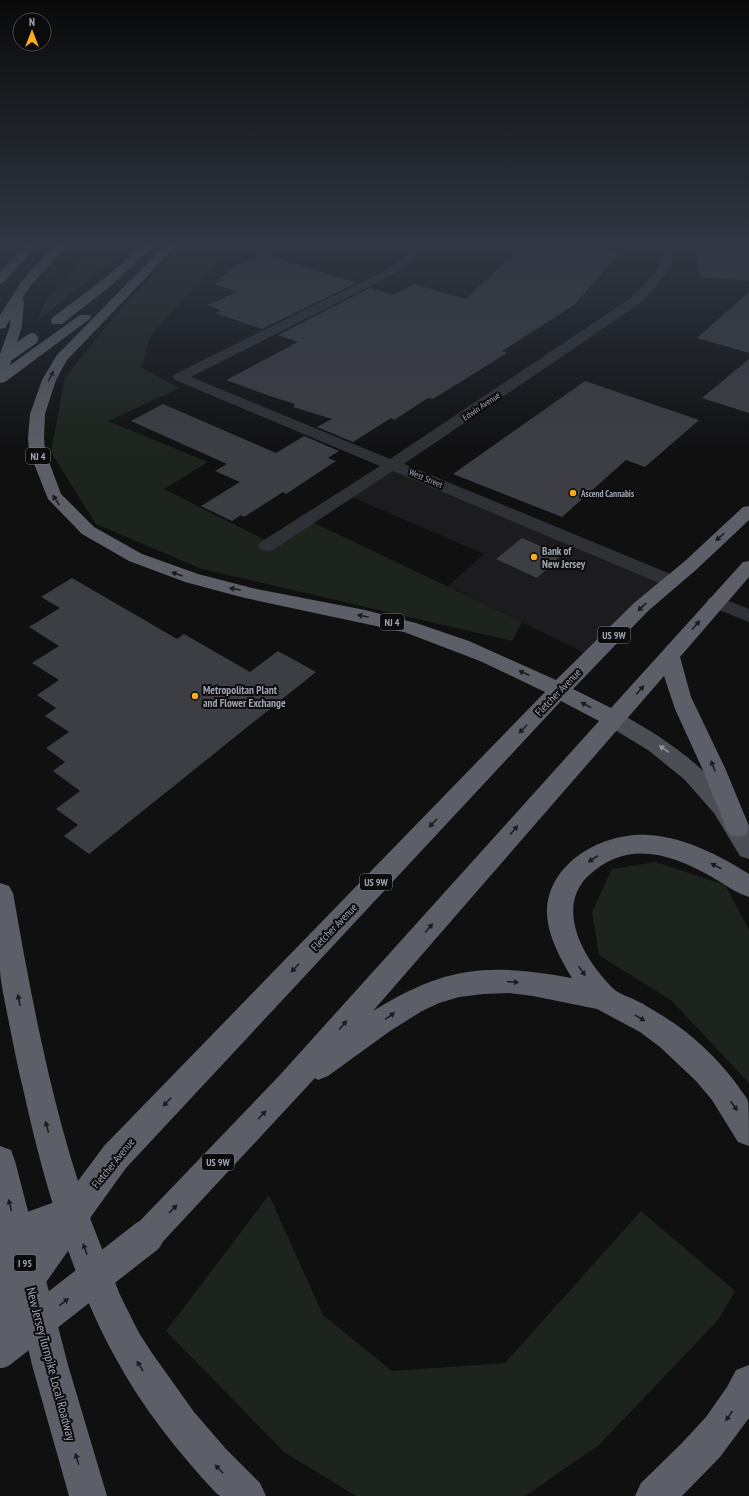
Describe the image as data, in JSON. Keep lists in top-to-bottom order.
{
  "streets": {
    "highway": [
      "NJ 4",
      "US 9W",
      "Fletcher Avenue",
      "I 95",
      "New Jersey Turnpike Local Roadway"
    ],
    "street": ["Edwin Avenue", "West Street"]
  },
  "crossings": [
    ["Edwin Avenue", "West Street"],
    ["NJ 4", "US 9W"],
    ["NJ 4", "Fletcher Avenue"],
    ["West Street", "Fletcher Avenue"]
  ],
  "places": ["Ascend Cannabis", "Bank of New Jersey", "Metropolitan Plant and Flower Exchange"],
  "north": "top"
}
